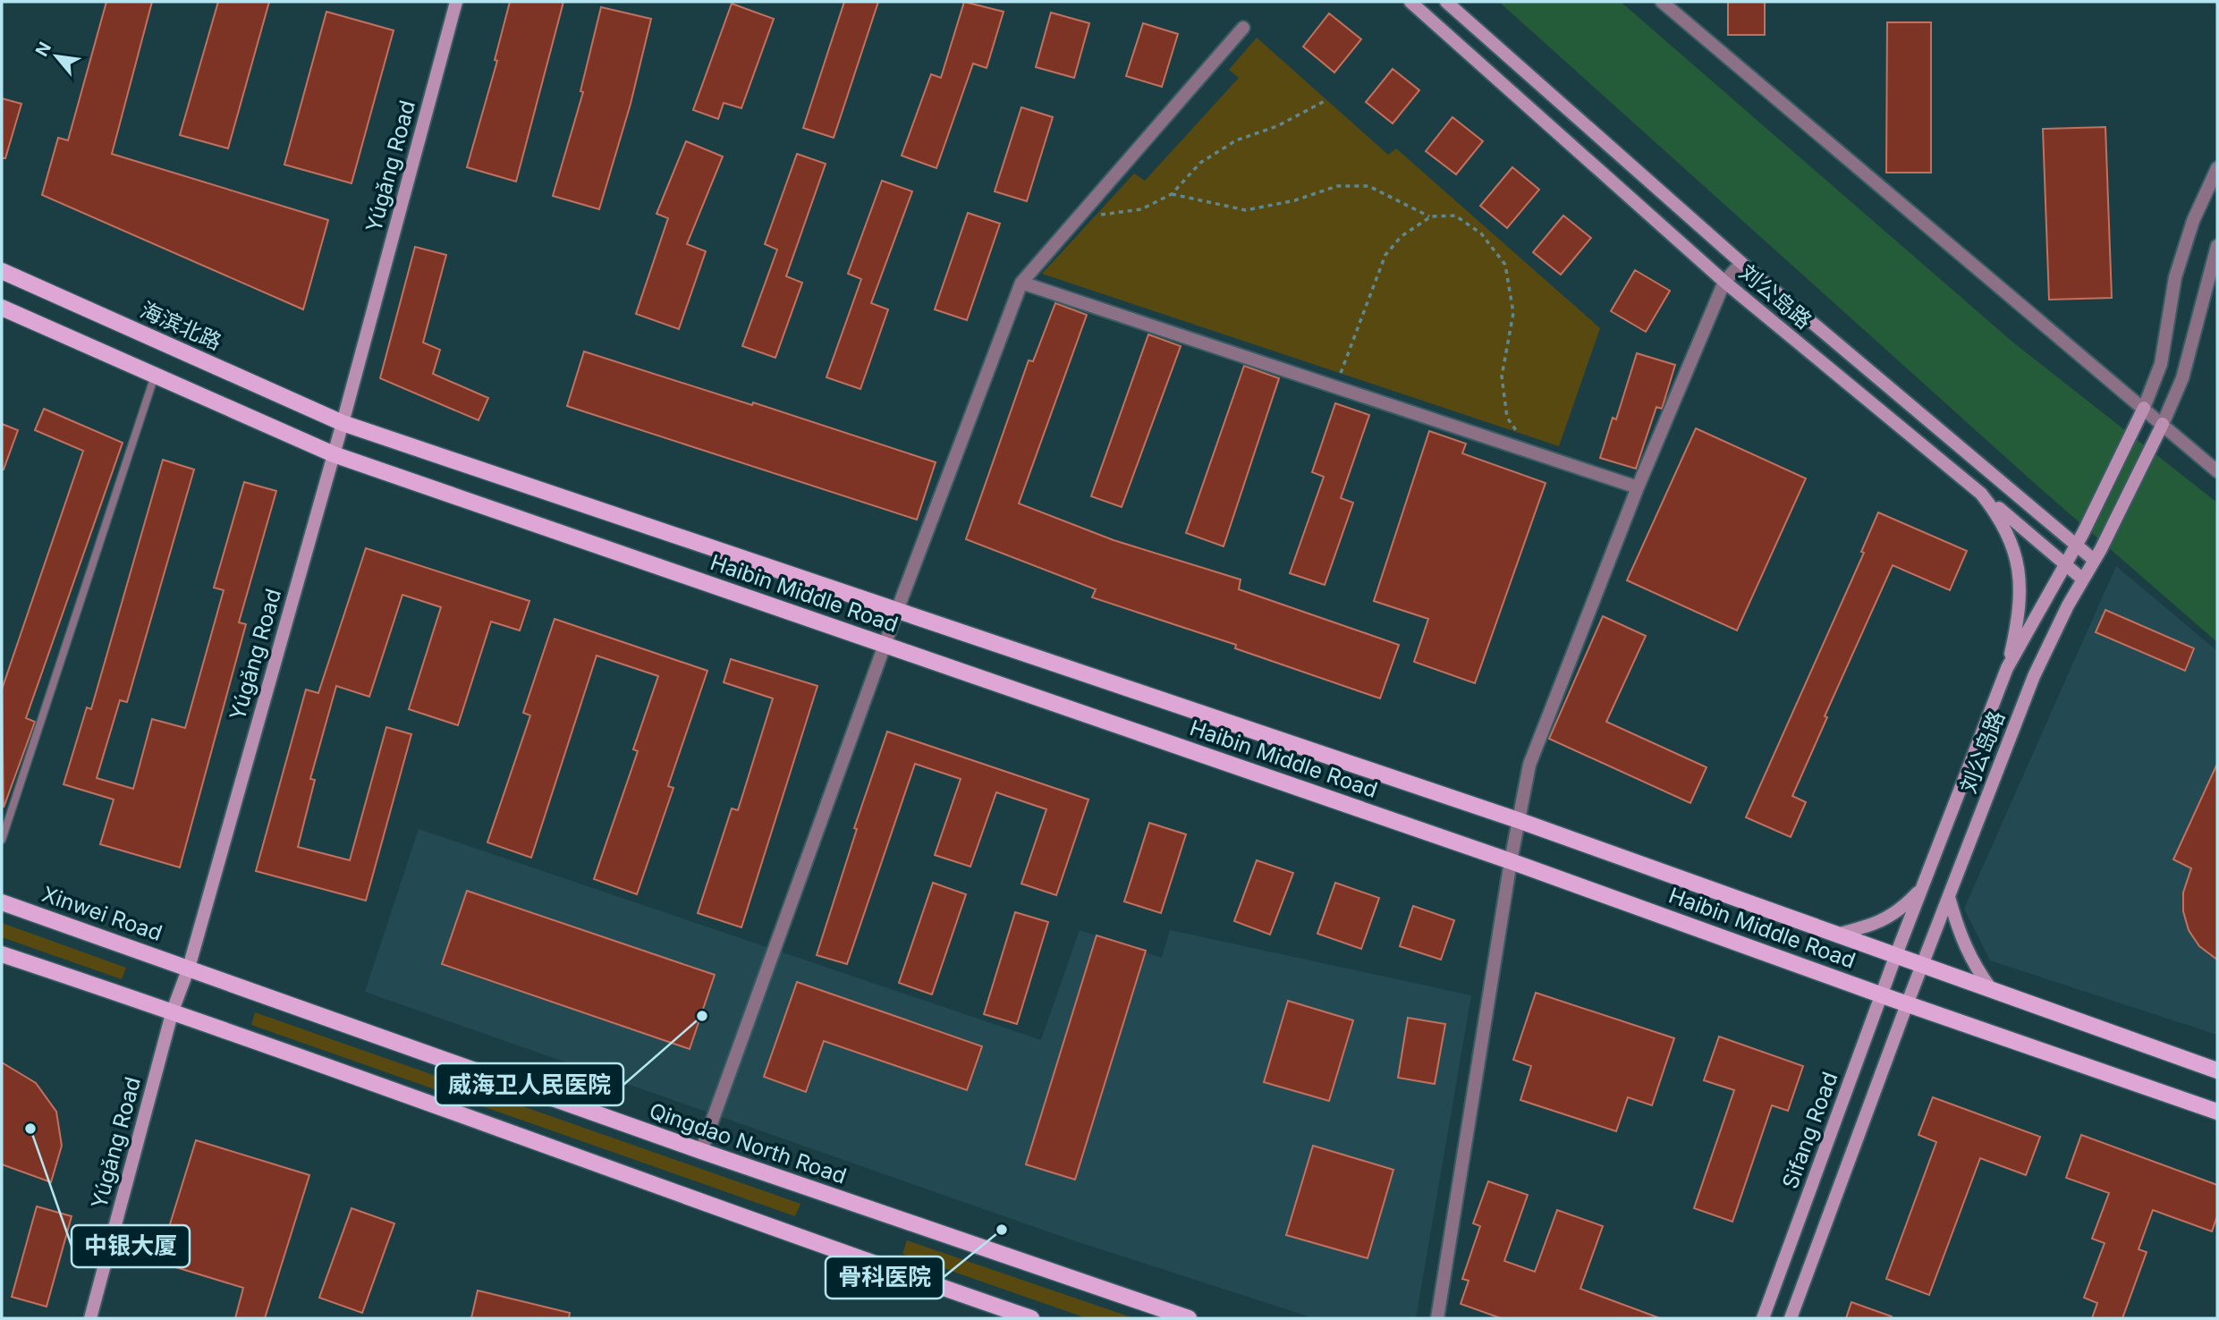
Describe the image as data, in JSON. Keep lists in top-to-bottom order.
{
  "streets": {
    "main road": [
      "Yúgǎng Road",
      "刘公岛路",
      "海滨北路",
      "Haibin Middle Road",
      "Xinwei Road",
      "Sifang Road",
      "Qingdao North Road"
    ]
  },
  "crossings": [
    ["Yúgǎng Road", "海滨北路"],
    ["Yúgǎng Road", "Haibin Middle Road"],
    ["Yúgǎng Road", "Xinwei Road"],
    ["Yúgǎng Road", "Qingdao North Road"],
    ["刘公岛路", "Haibin Middle Road"],
    ["刘公岛路", "Sifang Road"],
    ["海滨北路", "Haibin Middle Road"],
    ["Haibin Middle Road", "Sifang Road"],
    ["Xinwei Road", "Qingdao North Road"]
  ],
  "places": ["威海卫人民医院", "中银大厦", "骨科医院"],
  "north": "top left"
}
